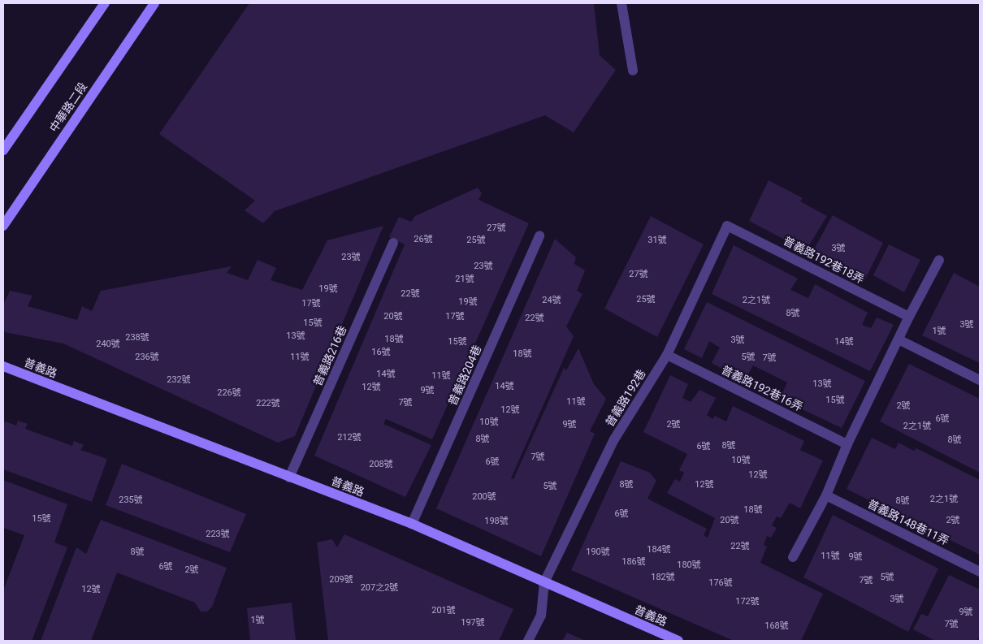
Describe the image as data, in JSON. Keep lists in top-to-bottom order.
{
  "streets": {
    "street": ["中華路二段", "普義路"],
    "lane": [
      "普義路192巷18弄",
      "普義路216巷",
      "普義路204巷",
      "普義路192巷16弄",
      "普義路192巷",
      "普義路148巷11弄"
    ]
  },
  "crossings": [
    ["普義路192巷18弄", "普義路192巷"],
    ["普義路216巷", "普義路"],
    ["普義路", "普義路204巷"],
    ["普義路", "普義路192巷"],
    ["普義路192巷16弄", "普義路192巷"]
  ],
  "house_numbers": [
    "27號",
    "26號",
    "25號",
    "31號",
    "3號",
    "23號",
    "23號",
    "27號",
    "21號",
    "19號",
    "22號",
    "25號",
    "24號",
    "2之1號",
    "19號",
    "17號",
    "8號",
    "20號",
    "17號",
    "22號",
    "15號",
    "3號",
    "1號",
    "13號",
    "238號",
    "18號",
    "3號",
    "15號",
    "14號",
    "240號",
    "16號",
    "18號",
    "236號",
    "11號",
    "5號",
    "7號",
    "14號",
    "11號",
    "232號",
    "13號",
    "14號",
    "12號",
    "9號",
    "226號",
    "15號",
    "11號",
    "7號",
    "222號",
    "2號",
    "12號",
    "6號",
    "10號",
    "9號",
    "2號",
    "2之1號",
    "212號",
    "8號",
    "8號",
    "8號",
    "6號",
    "7號",
    "10號",
    "6號",
    "208號",
    "12號",
    "8號",
    "12號",
    "5號",
    "200號",
    "2之1號",
    "235號",
    "8號",
    "18號",
    "6號",
    "15號",
    "20號",
    "2號",
    "198號",
    "223號",
    "22號",
    "184號",
    "8號",
    "190號",
    "11號",
    "9號",
    "186號",
    "180號",
    "6號",
    "2號",
    "182號",
    "5號",
    "209號",
    "7號",
    "176號",
    "207之2號",
    "12號",
    "3號",
    "172號",
    "201號",
    "9號",
    "1號",
    "197號",
    "7號",
    "168號"
  ]
}
